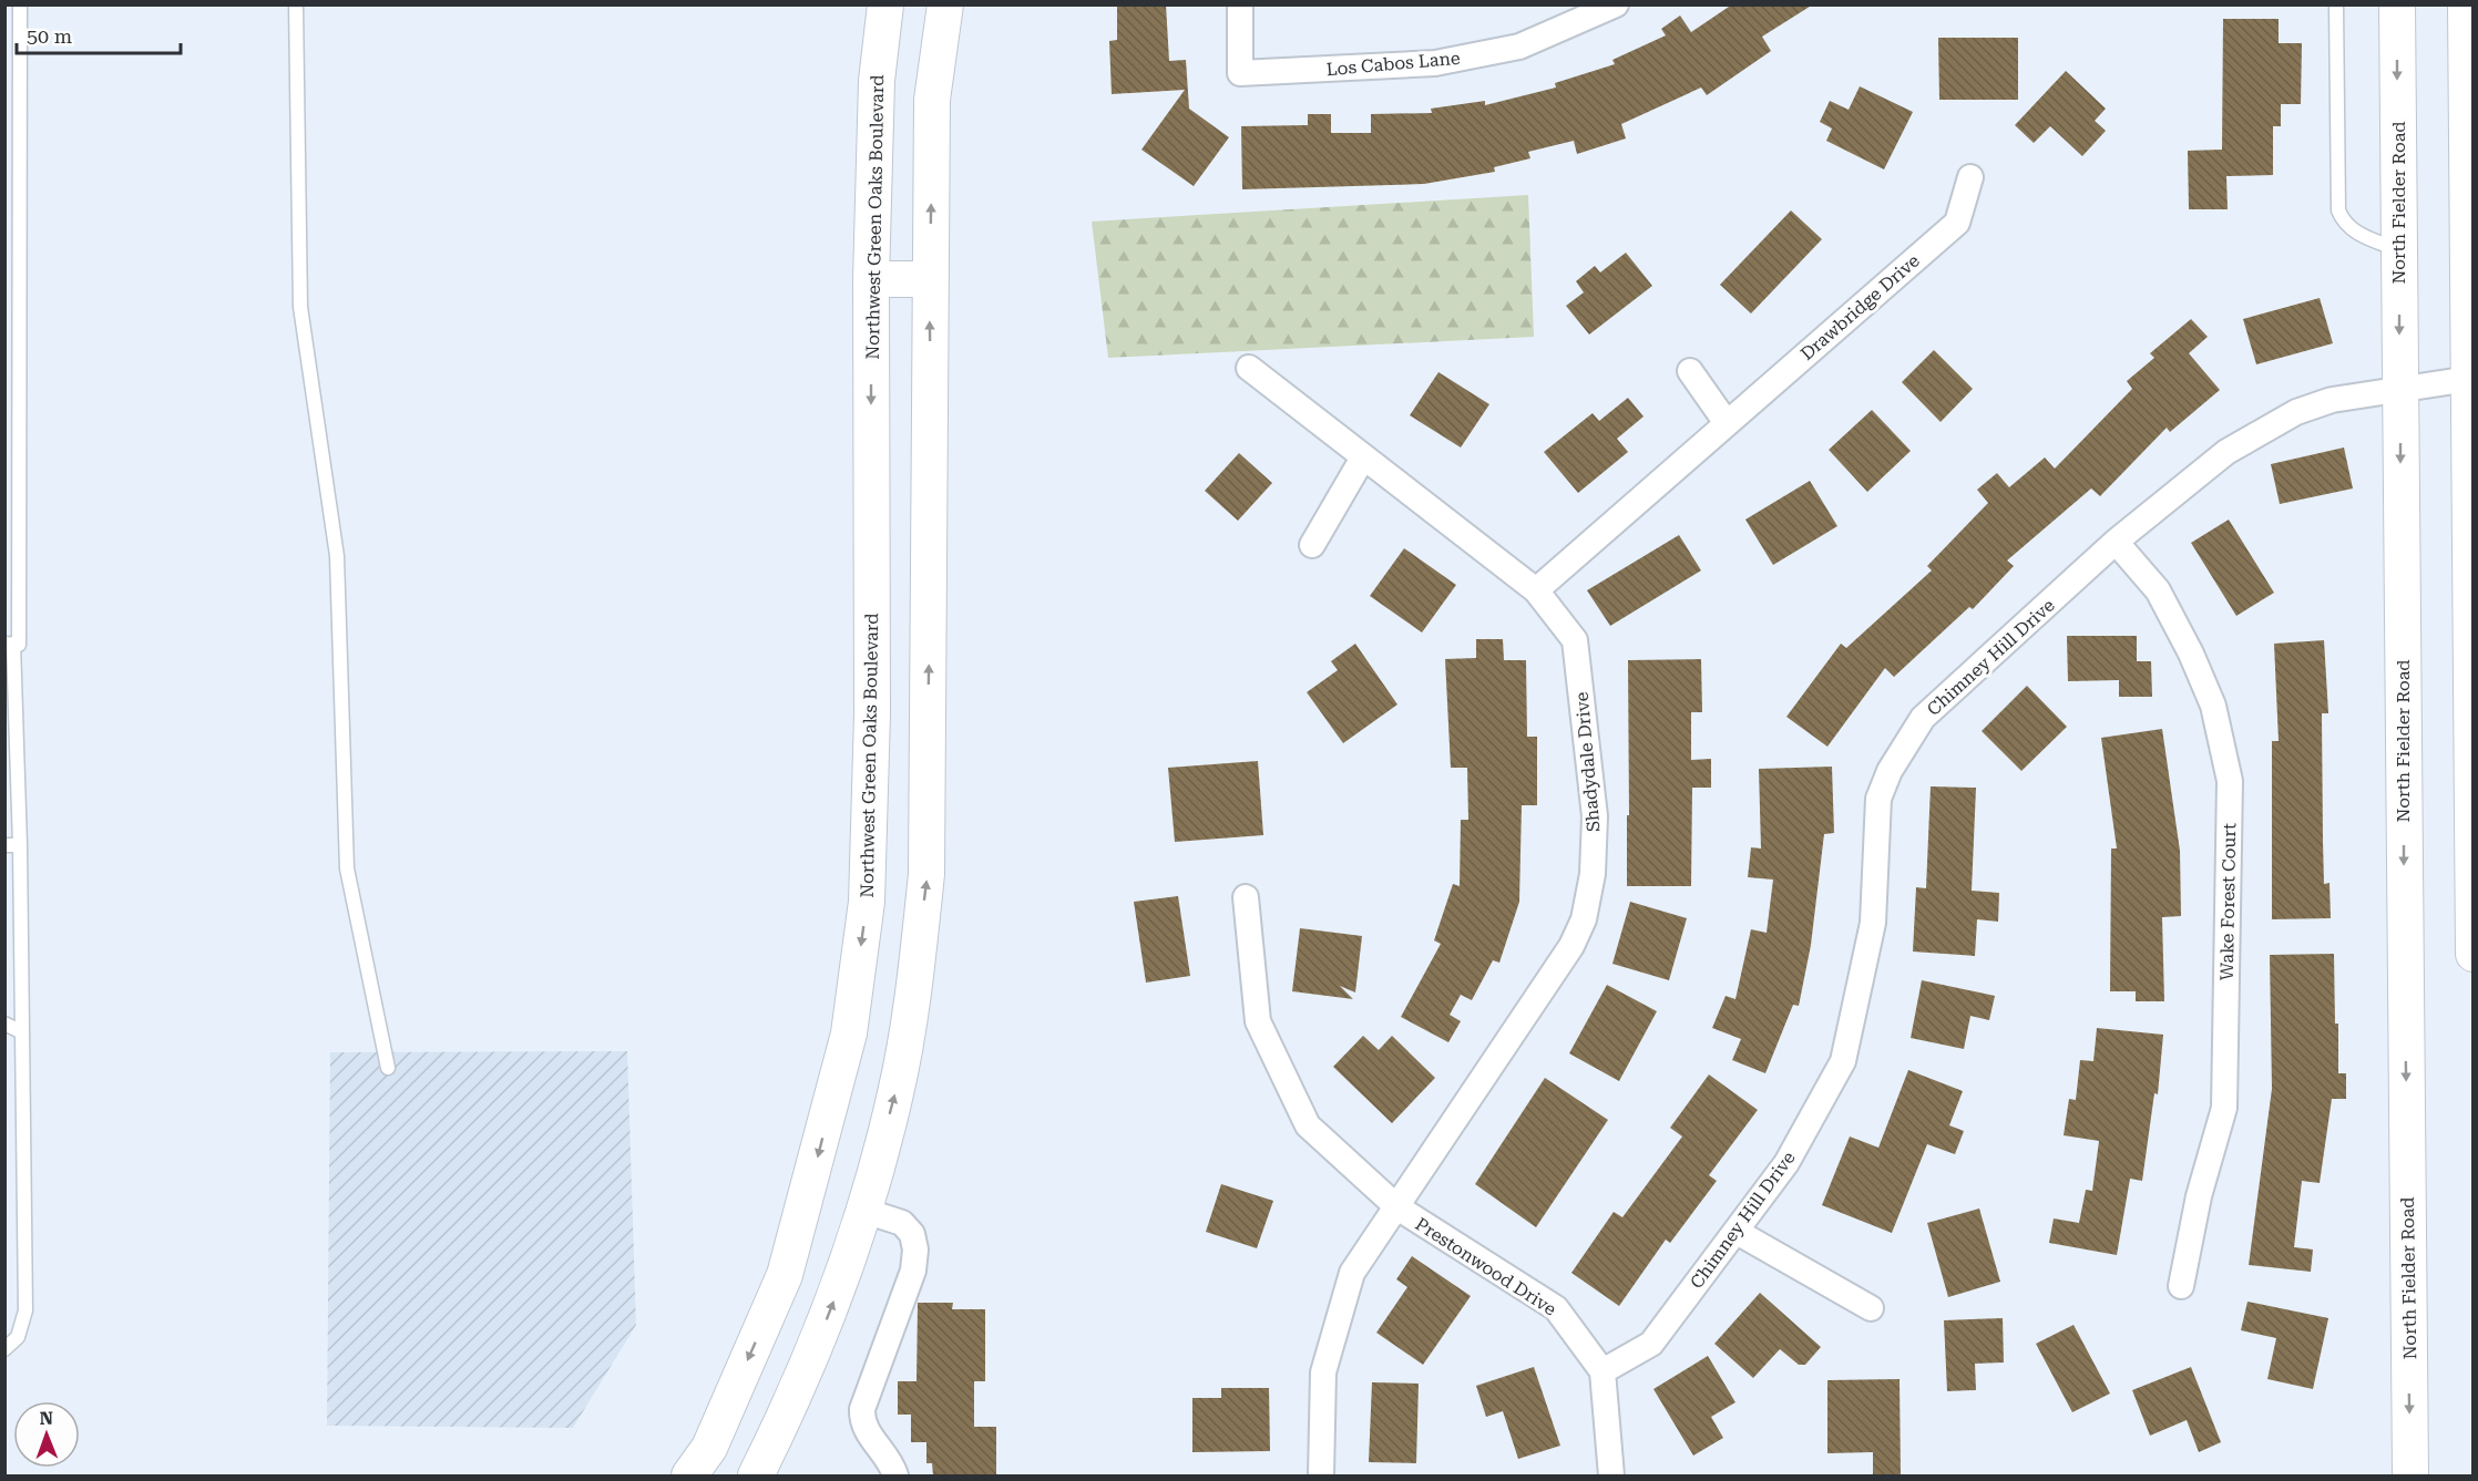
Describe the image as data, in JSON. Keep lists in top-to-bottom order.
{
  "streets": {
    "main road": ["North Fielder Road", "Northwest Green Oaks Boulevard"],
    "street": [
      "Los Cabos Lane",
      "Drawbridge Drive",
      "Chimney Hill Drive",
      "Shadydale Drive",
      "Wake Forest Court",
      "Prestonwood Drive"
    ]
  },
  "crossings": [
    ["North Fielder Road", "Chimney Hill Drive"],
    ["Drawbridge Drive", "Shadydale Drive"],
    ["Chimney Hill Drive", "Wake Forest Court"],
    ["Chimney Hill Drive", "Prestonwood Drive"],
    ["Shadydale Drive", "Prestonwood Drive"]
  ],
  "scale_bar": "50 m",
  "north": "top"
}
